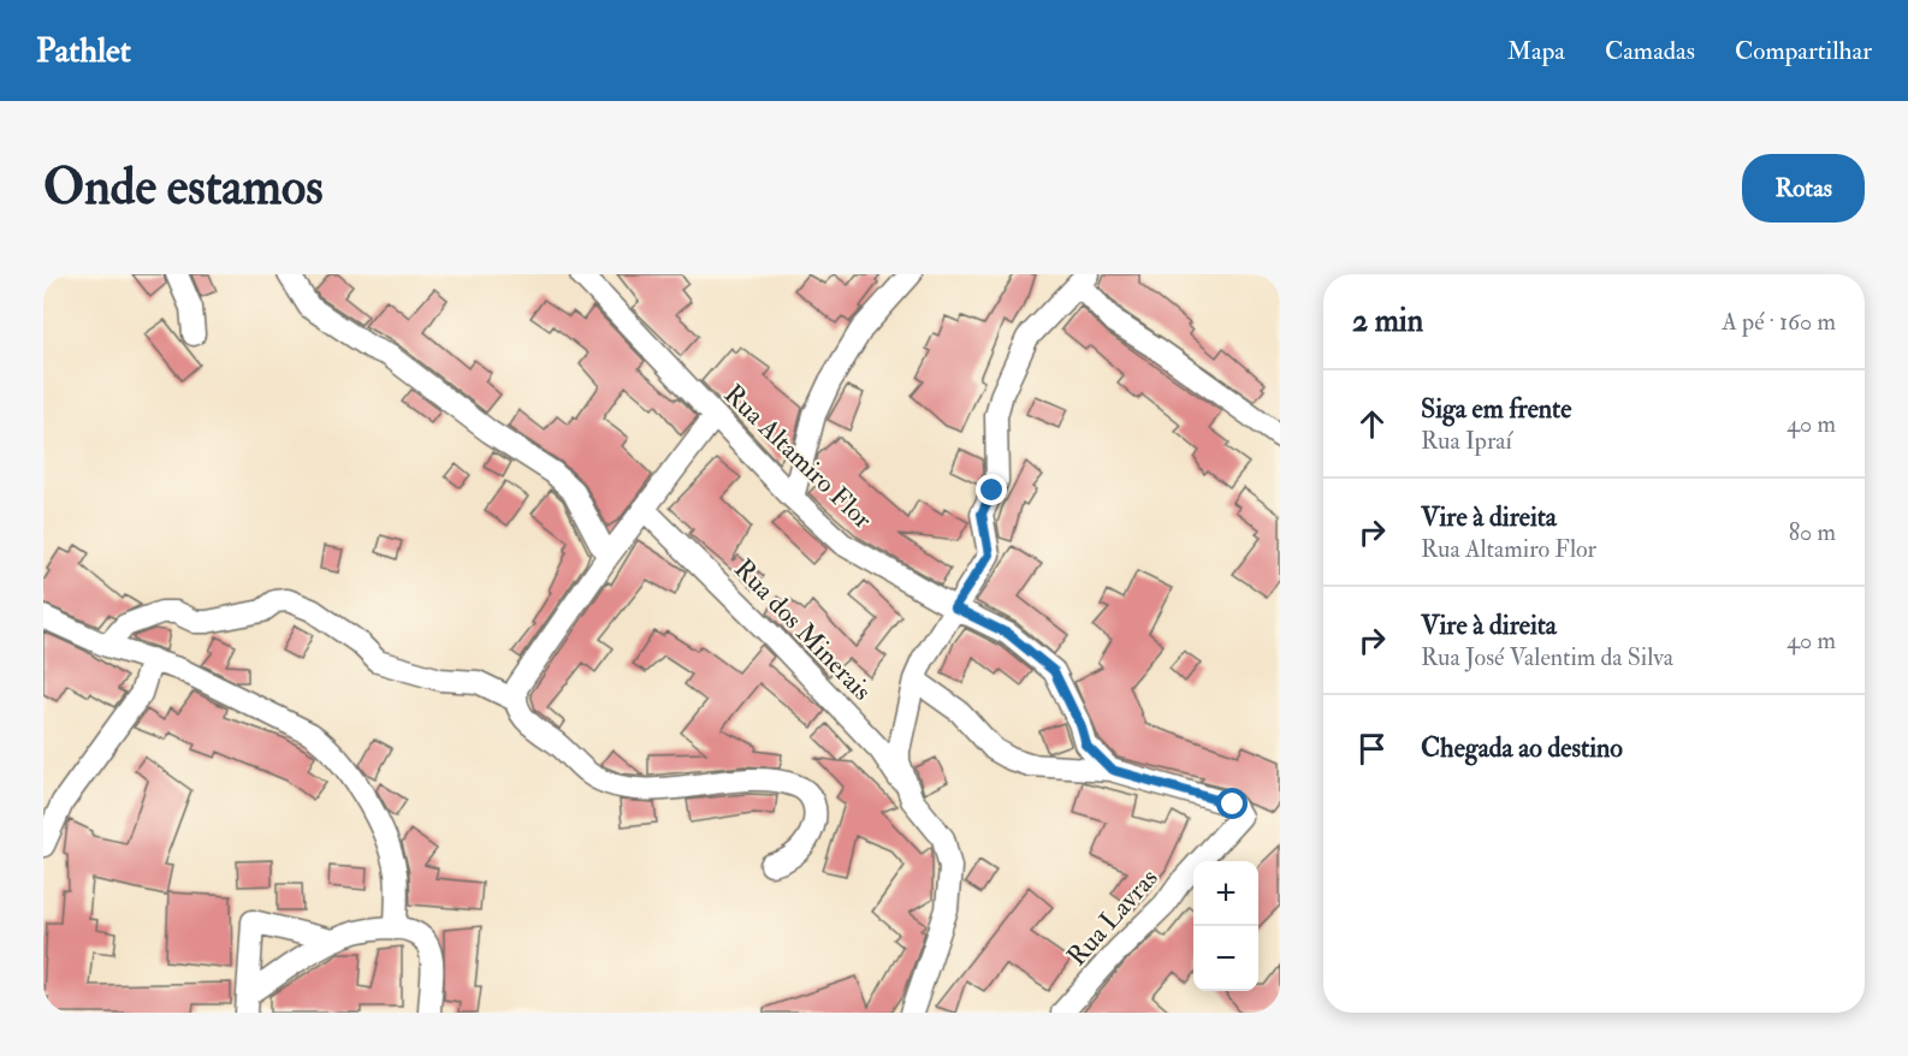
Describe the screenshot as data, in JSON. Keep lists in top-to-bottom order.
{
  "streets": {
    "street": ["Rua Altamiro Flor", "Rua dos Minerais", "Rua Lavras"]
  },
  "crossings": [
    ["Rua Altamiro Flor", "Rua Lavras"]
  ],
  "page": {
    "header": "Pathlet",
    "nav": ["Mapa", "Camadas", "Compartilhar"],
    "buttons": "Rotas",
    "title": "Onde estamos",
    "heading": ["2 min", "A pé · 160 m"],
    "list": [
      ["Siga em frente", "Rua Ipraí", "40 m"],
      ["Vire à direita", "Rua Altamiro Flor", "80 m"],
      ["Vire à direita", "Rua José Valentim da Silva", "40 m"],
      "Chegada ao destino"
    ],
    "map_buttons": ["+", "−"]
  }
}
